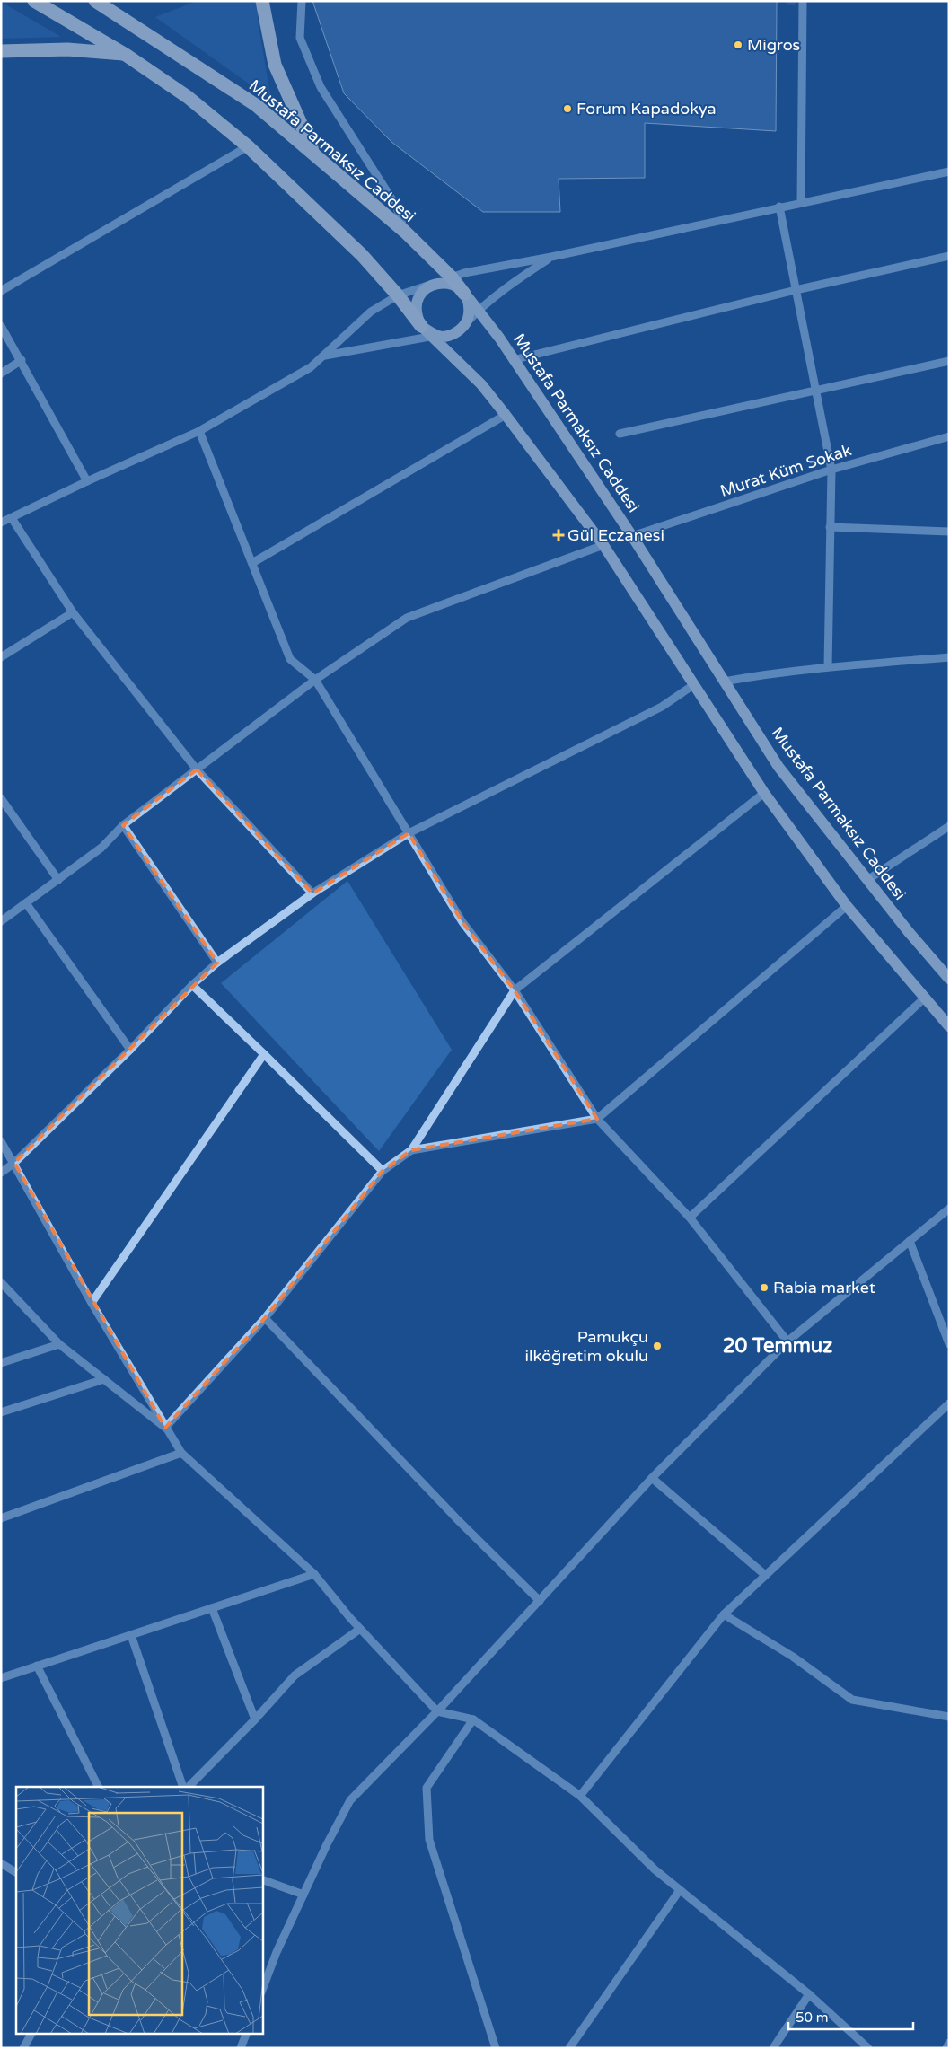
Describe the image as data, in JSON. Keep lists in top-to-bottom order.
{
  "streets": {
    "highway": ["Mustafa Parmaksız Caddesi"],
    "street": ["Murat Küm Sokak"]
  },
  "crossings": [
    ["Mustafa Parmaksız Caddesi", "Murat Küm Sokak"]
  ],
  "districts": ["20 Temmuz"],
  "places": {
    "other": [
      "Migros",
      "Forum Kapadokya",
      "Rabia market",
      "Pamukçu ilköğretim okulu"
    ],
    "health": ["Gül Eczanesi"]
  },
  "scale_bar": "50 m"
}
